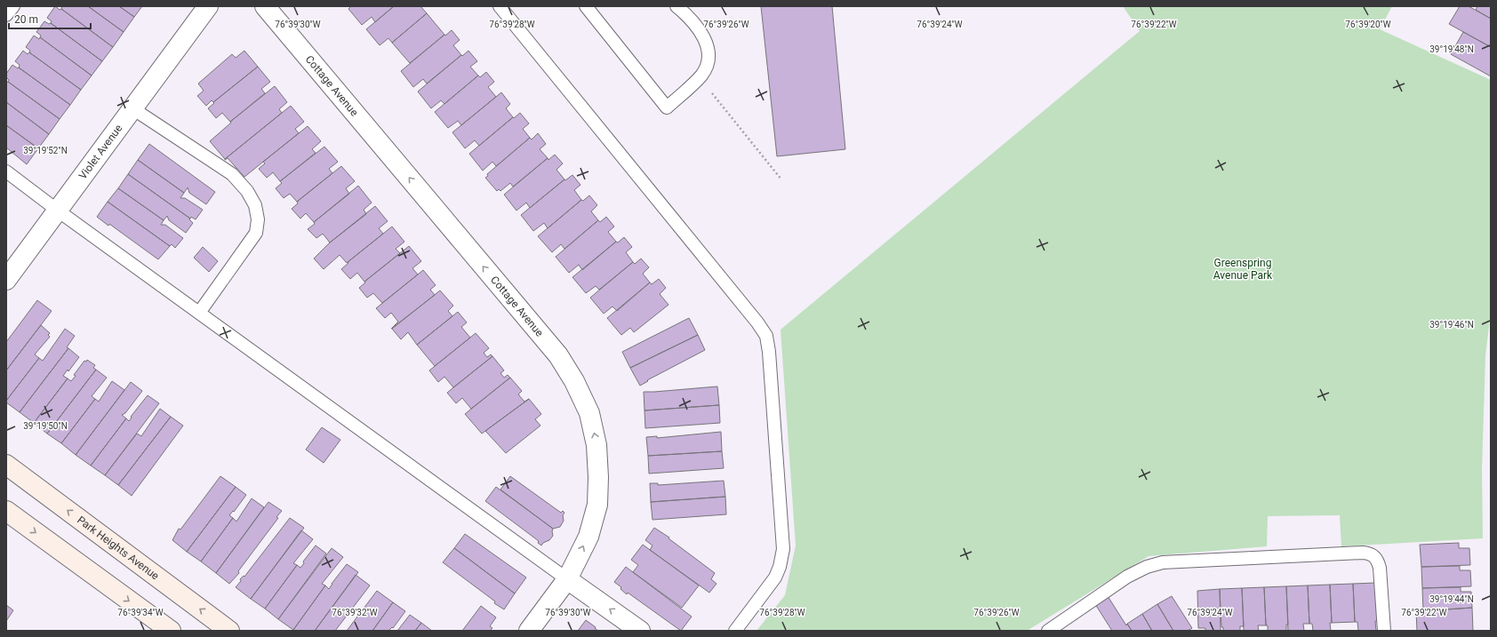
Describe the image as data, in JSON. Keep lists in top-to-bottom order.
{
  "streets": {
    "main road": ["Park Heights Avenue"],
    "street": ["Cottage Avenue", "Violet Avenue"]
  },
  "one_way": ["Cottage Avenue"],
  "parks": ["Greenspring Avenue Park"],
  "scale_bar": "20 m",
  "coordinates": [
    "76°39'30\"W",
    "76°39'28\"W",
    "76°39'26\"W",
    "76°39'24\"W",
    "76°39'22\"W",
    "76°39'20\"W",
    "39°19'48\"N",
    "39°19'52\"N",
    "39°19'46\"N",
    "39°19'50\"N",
    "39°19'44\"N",
    "76°39'34\"W",
    "76°39'32\"W"
  ]
}
